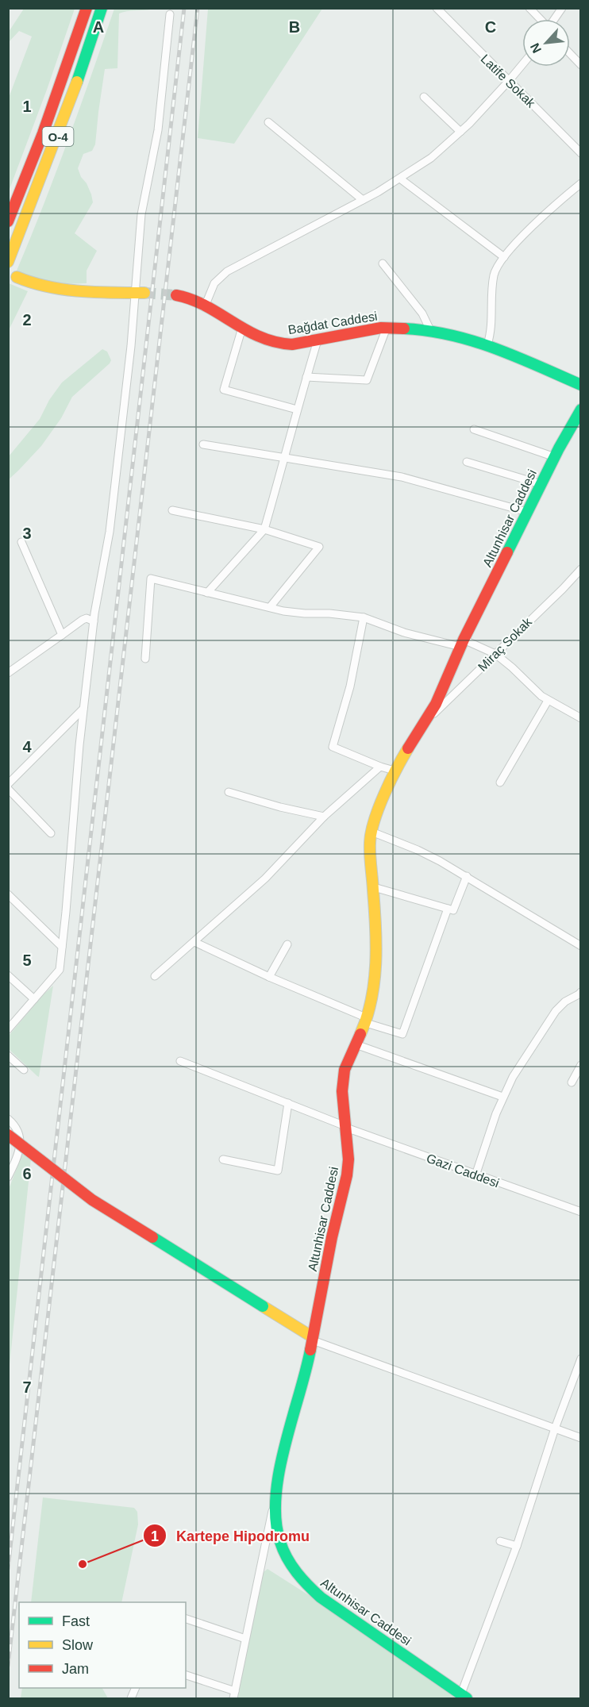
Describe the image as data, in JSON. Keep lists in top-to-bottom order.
{
  "streets": {
    "main road": ["O-4", "Bağdat Caddesi", "Altunhisar Caddesi"],
    "street": ["Latife Sokak", "Miraç Sokak", "Gazi Caddesi"]
  },
  "crossings": [
    ["Altunhisar Caddesi", "Miraç Sokak"],
    ["Altunhisar Caddesi", "Gazi Caddesi"]
  ],
  "places": ["Kartepe Hipodromu"],
  "legend": ["Fast", "Slow", "Jam"],
  "north": "bottom left",
  "grid": {
    "columns": ["A", "B", "C"],
    "rows": [
      "1",
      "2",
      "3",
      "4",
      "5",
      "6",
      "7"
    ]
  }
}
